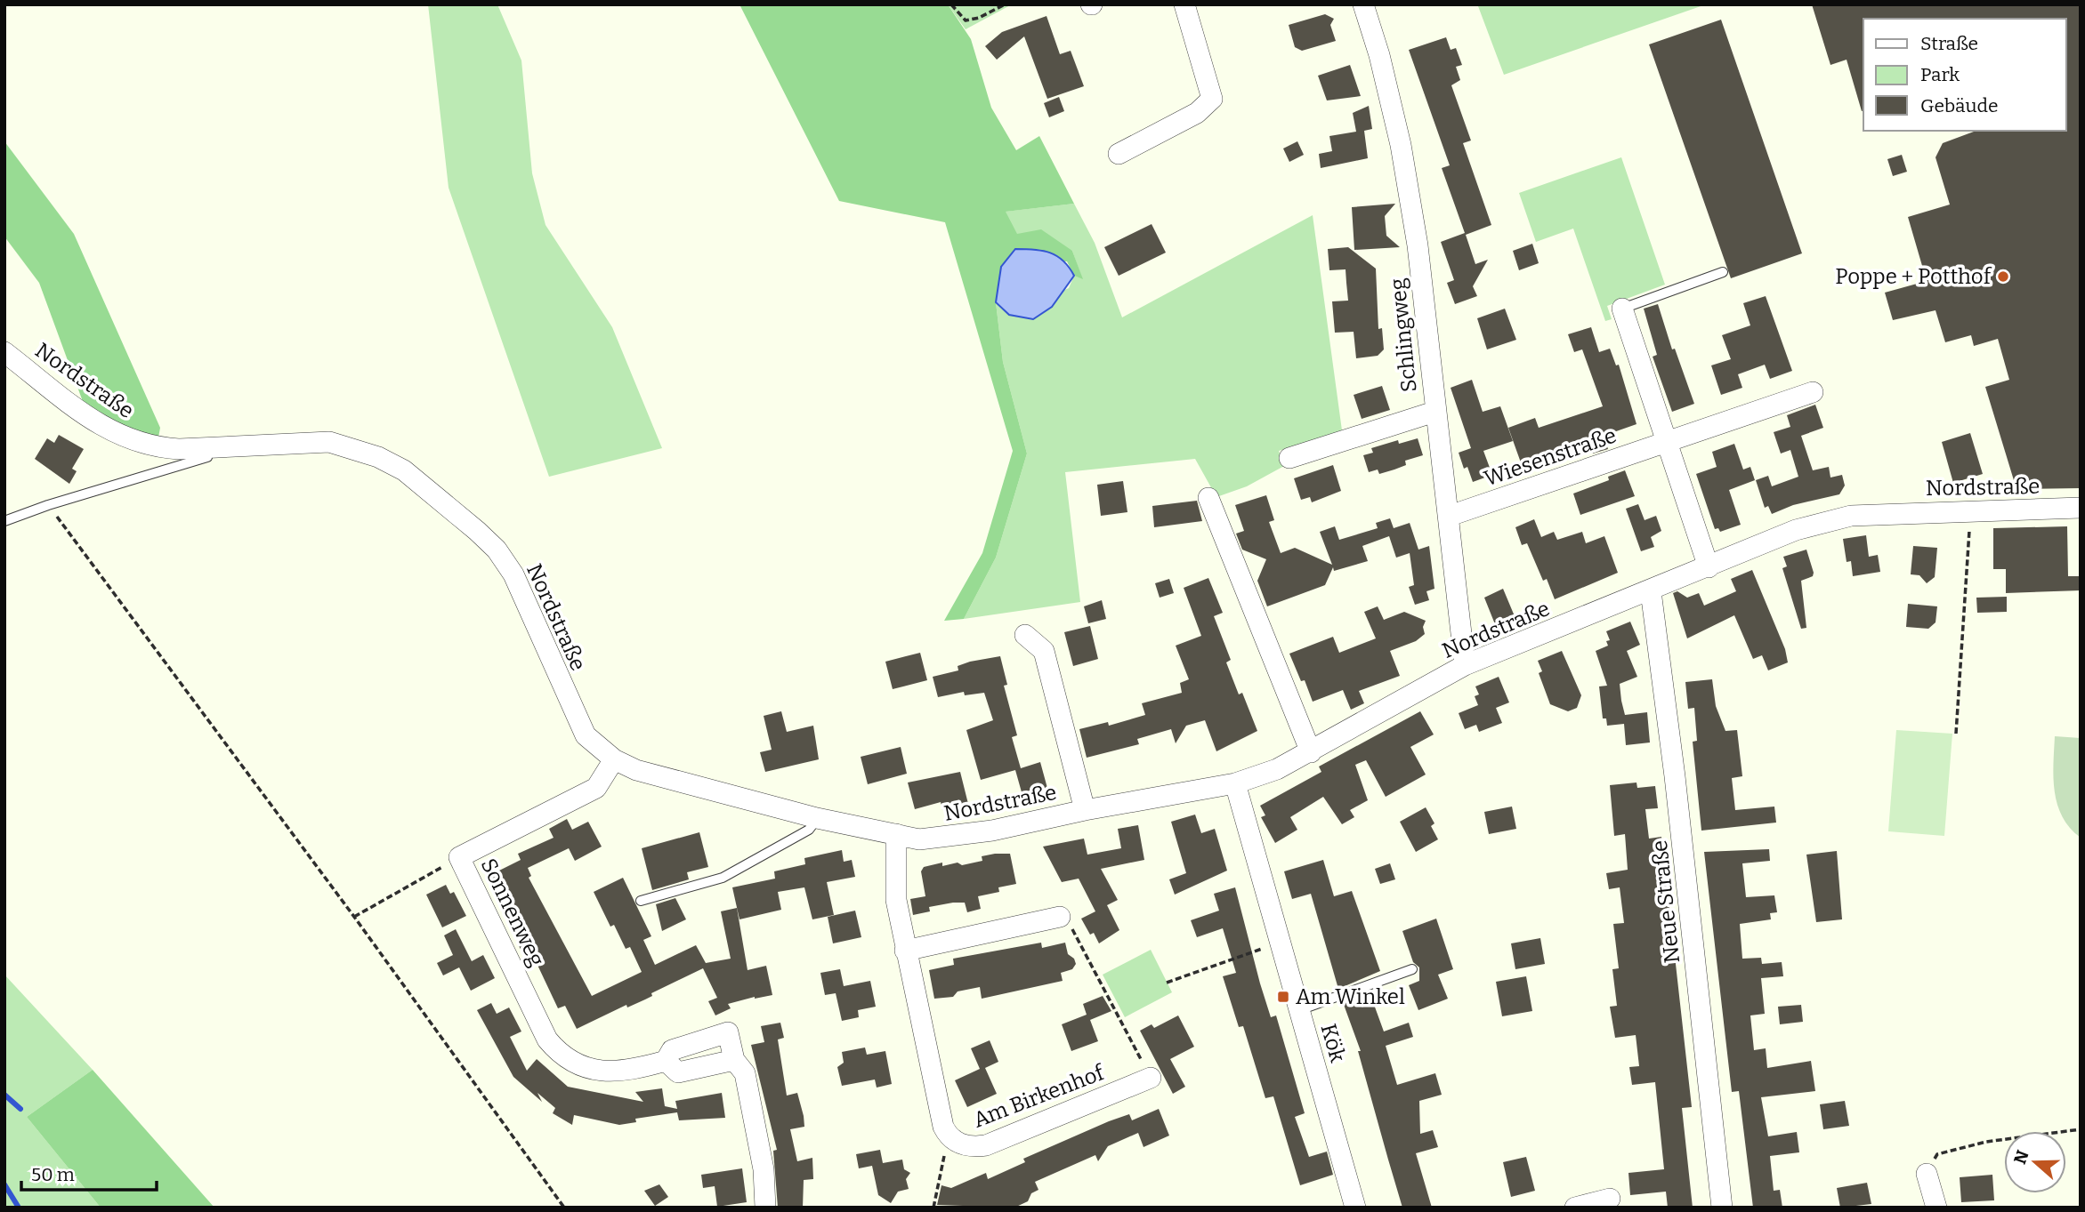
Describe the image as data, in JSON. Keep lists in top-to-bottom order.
{
  "streets": {
    "street": [
      "Schlingweg",
      "Nordstraße",
      "Wiesenstraße",
      "Neue Straße",
      "Sonnenweg",
      "Kök",
      "Am Birkenhof"
    ]
  },
  "crossings": [
    ["Schlingweg", "Nordstraße"],
    ["Schlingweg", "Wiesenstraße"],
    ["Nordstraße", "Neue Straße"],
    ["Nordstraße", "Sonnenweg"],
    ["Nordstraße", "Kök"],
    ["Nordstraße", "Am Birkenhof"]
  ],
  "places": {
    "other": ["Poppe + Potthof"],
    "transit": ["Am Winkel"]
  },
  "legend": ["Straße", "Park", "Gebäude"],
  "scale_bar": "50 m",
  "north": "left"
}
